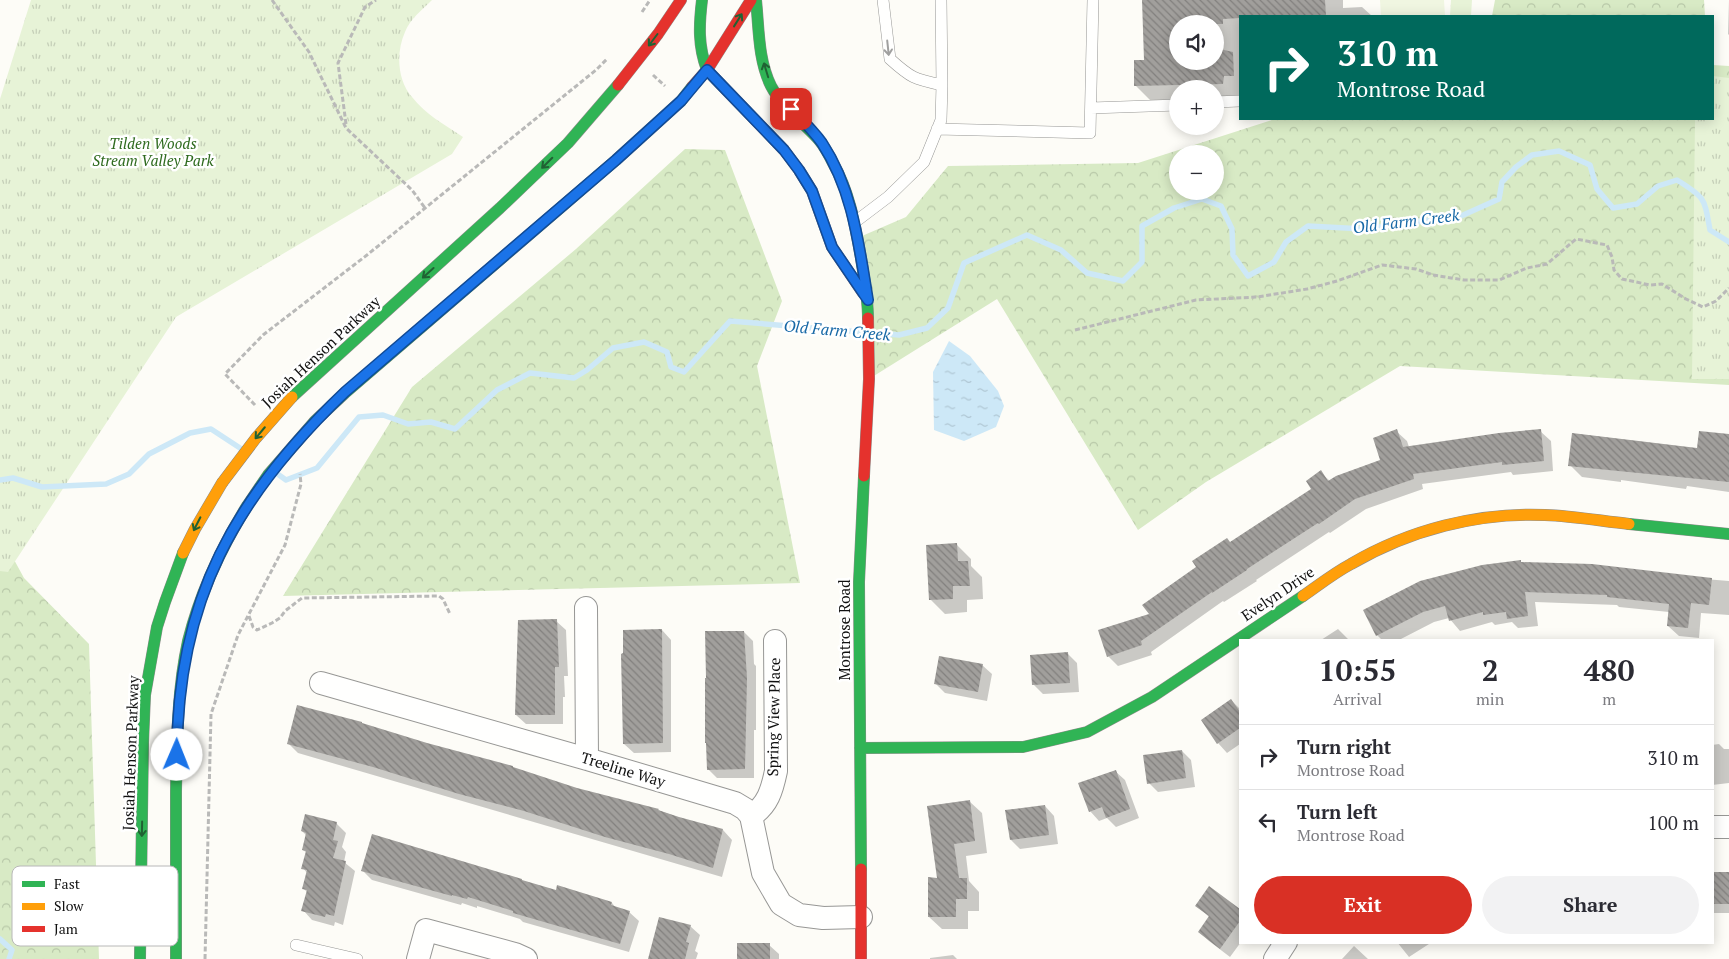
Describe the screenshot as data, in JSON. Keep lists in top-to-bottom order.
{
  "streets": {
    "main road": ["Josiah Henson Parkway", "Evelyn Drive", "Montrose Road"],
    "street": ["Spring View Place", "Treeline Way"]
  },
  "crossings": [
    ["Evelyn Drive", "Montrose Road"],
    ["Spring View Place", "Treeline Way"]
  ],
  "water": ["Old Farm Creek"],
  "parks": ["Tilden Woods Stream Valley Park"],
  "legend": ["Fast", "Slow", "Jam"],
  "page": {
    "map_buttons": ["+", "−"],
    "turn": ["310 m", "Montrose Road"],
    "eta": [
      "10:55",
      "Arrival",
      "2",
      "min",
      "480",
      "m"
    ],
    "list": [
      {
        "name": "Turn right",
        "note": "Montrose Road",
        "value": "310 m"
      },
      {
        "name": "Turn left",
        "note": "Montrose Road",
        "value": "100 m"
      }
    ],
    "buttons": ["Exit", "Share"]
  }
}
